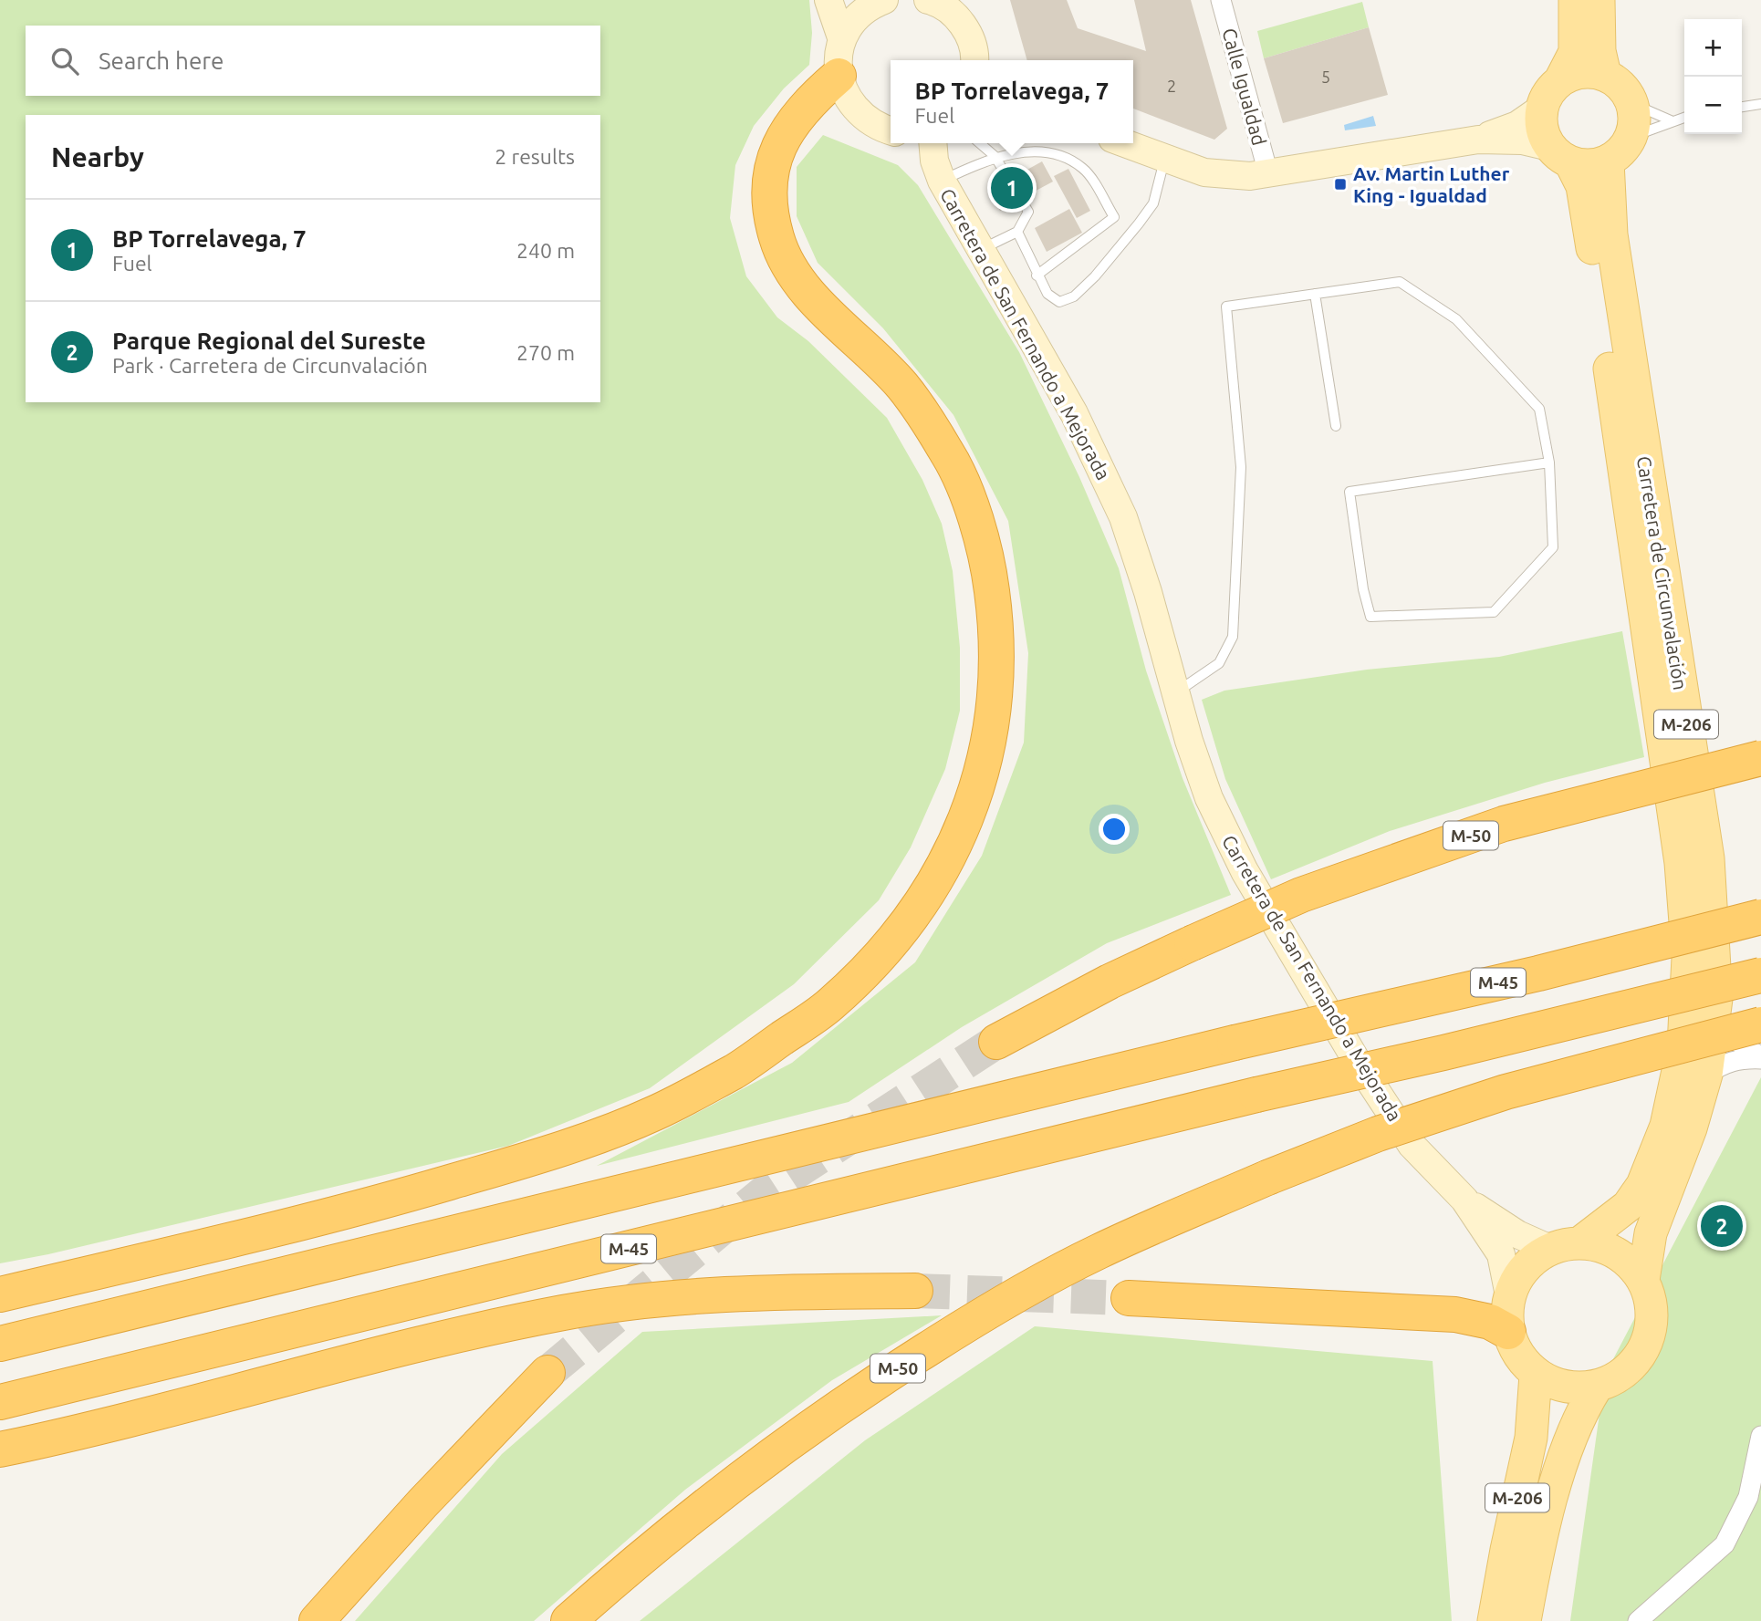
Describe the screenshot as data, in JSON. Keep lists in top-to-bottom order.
{
  "streets": {
    "highway": ["M-50", "M-45"],
    "main road": ["Carretera de Circunvalación", "M-206"],
    "street": ["Calle Igualdad", "Carretera de San Fernando a Mejorada"]
  },
  "crossings": [
    ["Carretera de Circunvalación", "M-206"]
  ],
  "places": {
    "transit": ["Av. Martin Luther King - Igualdad"]
  },
  "house_numbers": ["5", "2"],
  "page": {
    "map_buttons": ["+", "−"],
    "search": "Search here",
    "popup": ["BP Torrelavega, 7", "Fuel"],
    "heading": ["Nearby", "2 results"],
    "pins": ["1", "2"],
    "list": [
      {
        "mark": "1",
        "name": "BP Torrelavega, 7",
        "note": "Fuel",
        "value": "240 m"
      },
      {
        "mark": "2",
        "name": "Parque Regional del Sureste",
        "note": "Park · Carretera de Circunvalación",
        "value": "270 m"
      }
    ]
  }
}
